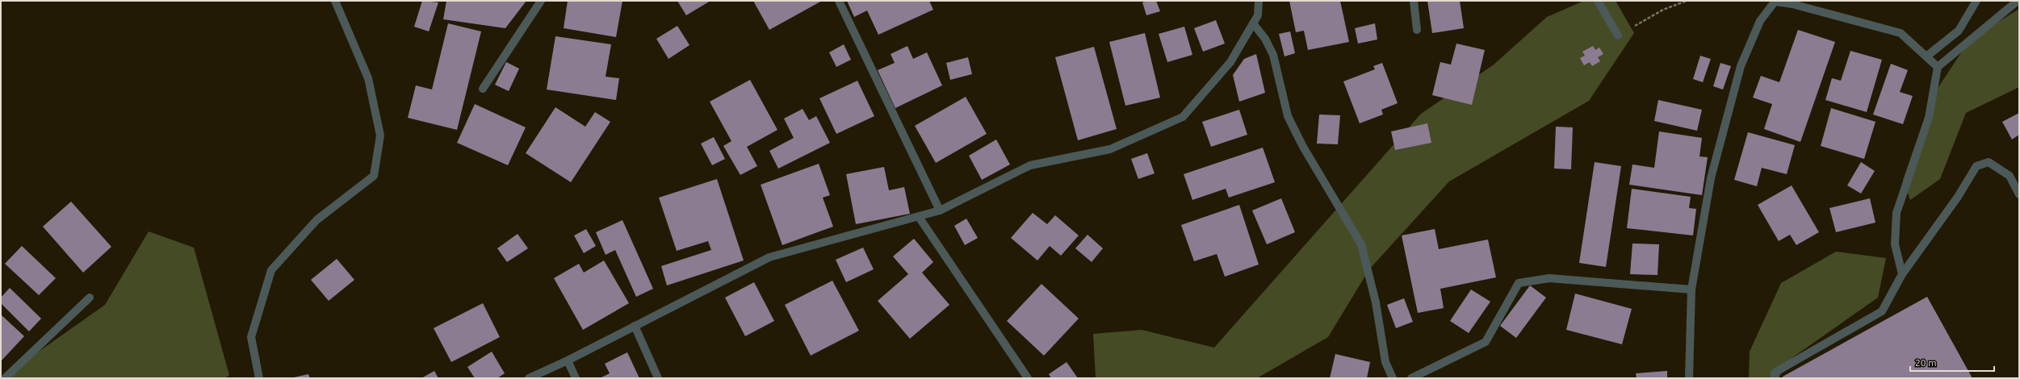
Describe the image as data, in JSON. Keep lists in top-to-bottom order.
{
  "scale_bar": "20 m"
}
